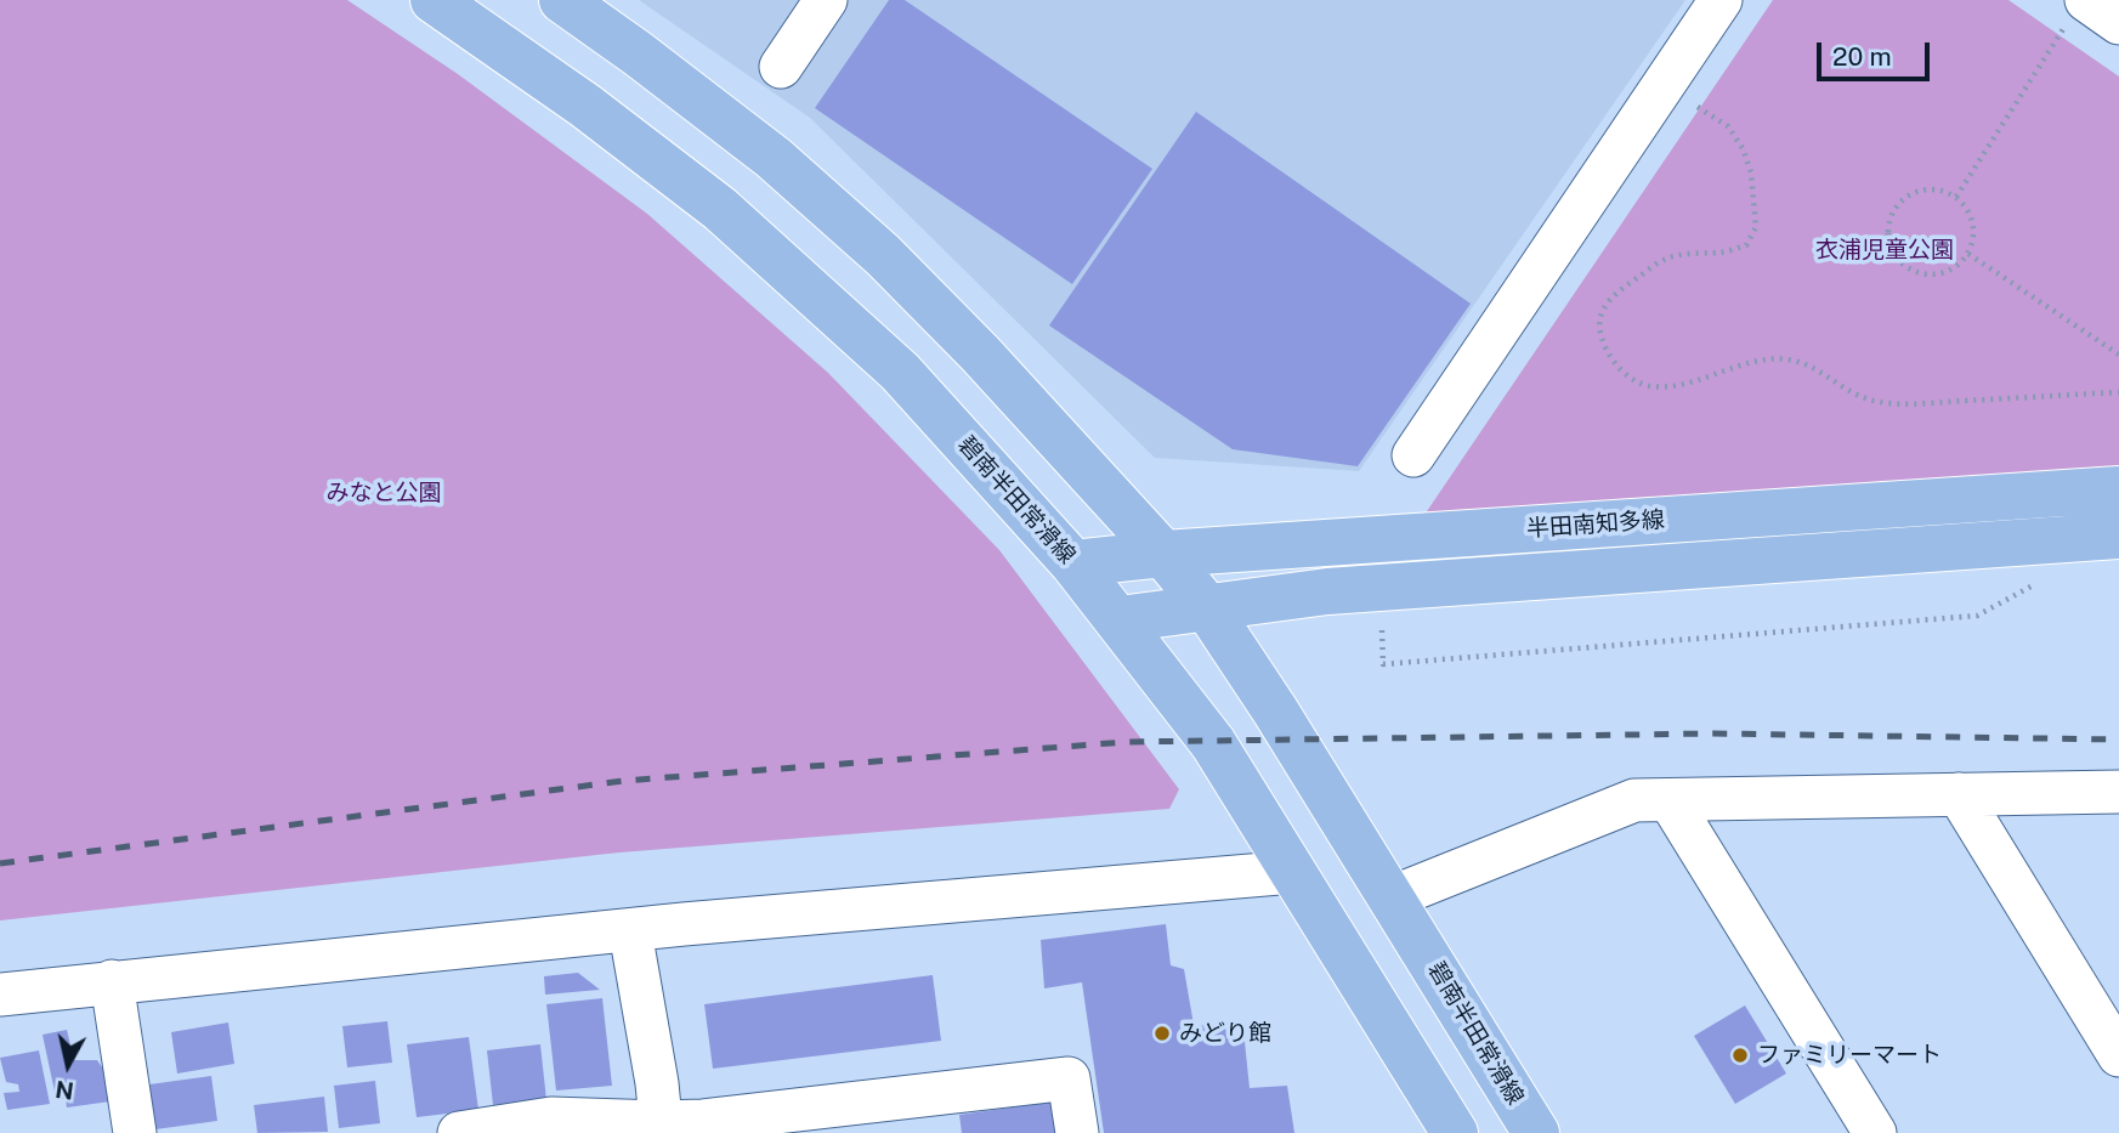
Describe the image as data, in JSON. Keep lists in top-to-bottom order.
{
  "streets": {
    "main road": ["碧南半田常滑線", "半田南知多線"]
  },
  "crossings": [
    ["碧南半田常滑線", "半田南知多線"]
  ],
  "parks": ["衣浦児童公園", "みなと公園"],
  "places": ["みどり館", "ファミリーマート"],
  "scale_bar": "20 m",
  "north": "bottom"
}
